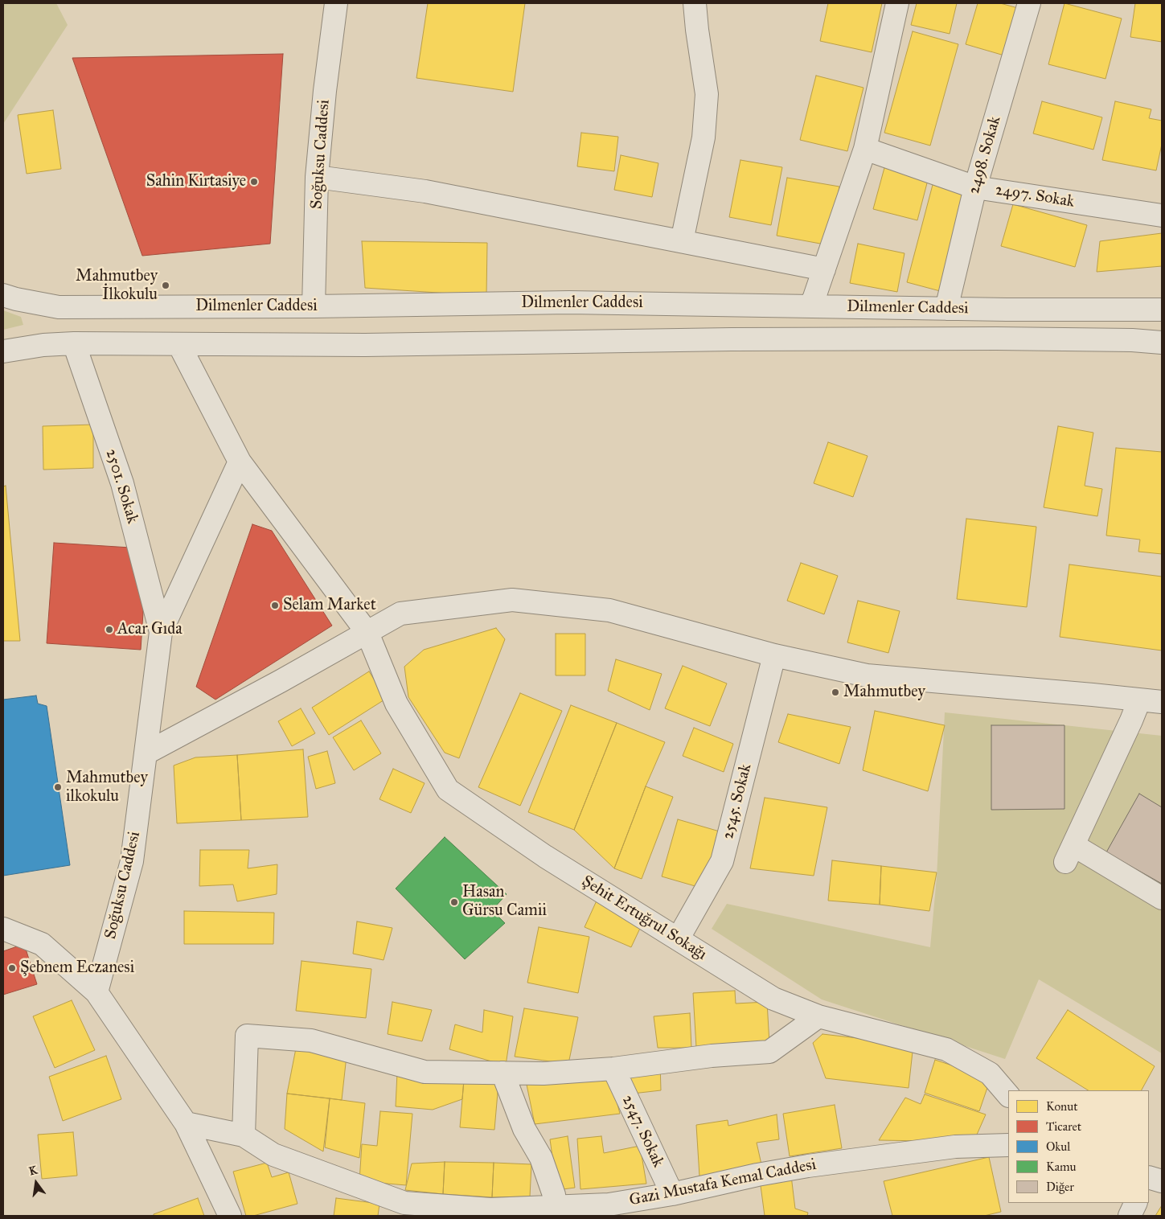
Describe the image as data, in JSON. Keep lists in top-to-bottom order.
{
  "streets": {
    "street": [
      "Soğuksu Caddesi",
      "2498. Sokak",
      "2497. Sokak",
      "Dilmenler Caddesi",
      "2501. Sokak",
      "2545. Sokak",
      "Şehit Ertuğrul Sokağı",
      "2547. Sokak",
      "Gazi Mustafa Kemal Caddesi"
    ]
  },
  "crossings": [
    ["Soğuksu Caddesi", "Dilmenler Caddesi"],
    ["Soğuksu Caddesi", "2501. Sokak"],
    ["2498. Sokak", "2497. Sokak"],
    ["2498. Sokak", "Dilmenler Caddesi"],
    ["Dilmenler Caddesi", "2501. Sokak"],
    ["Dilmenler Caddesi", "Şehit Ertuğrul Sokağı"],
    ["2545. Sokak", "Şehit Ertuğrul Sokağı"],
    ["2547. Sokak", "Gazi Mustafa Kemal Caddesi"]
  ],
  "places": [
    "Sahin Kirtasiye",
    "Mahmutbey İlkokulu",
    "Selam Market",
    "Acar Gıda",
    "Mahmutbey",
    "Mahmutbey ilkokulu",
    "Hasan Gürsu Camii",
    "Şebnem Eczanesi"
  ],
  "legend": [
    "Konut",
    "Ticaret",
    "Okul",
    "Kamu",
    "Diğer"
  ],
  "north": "top"
}
